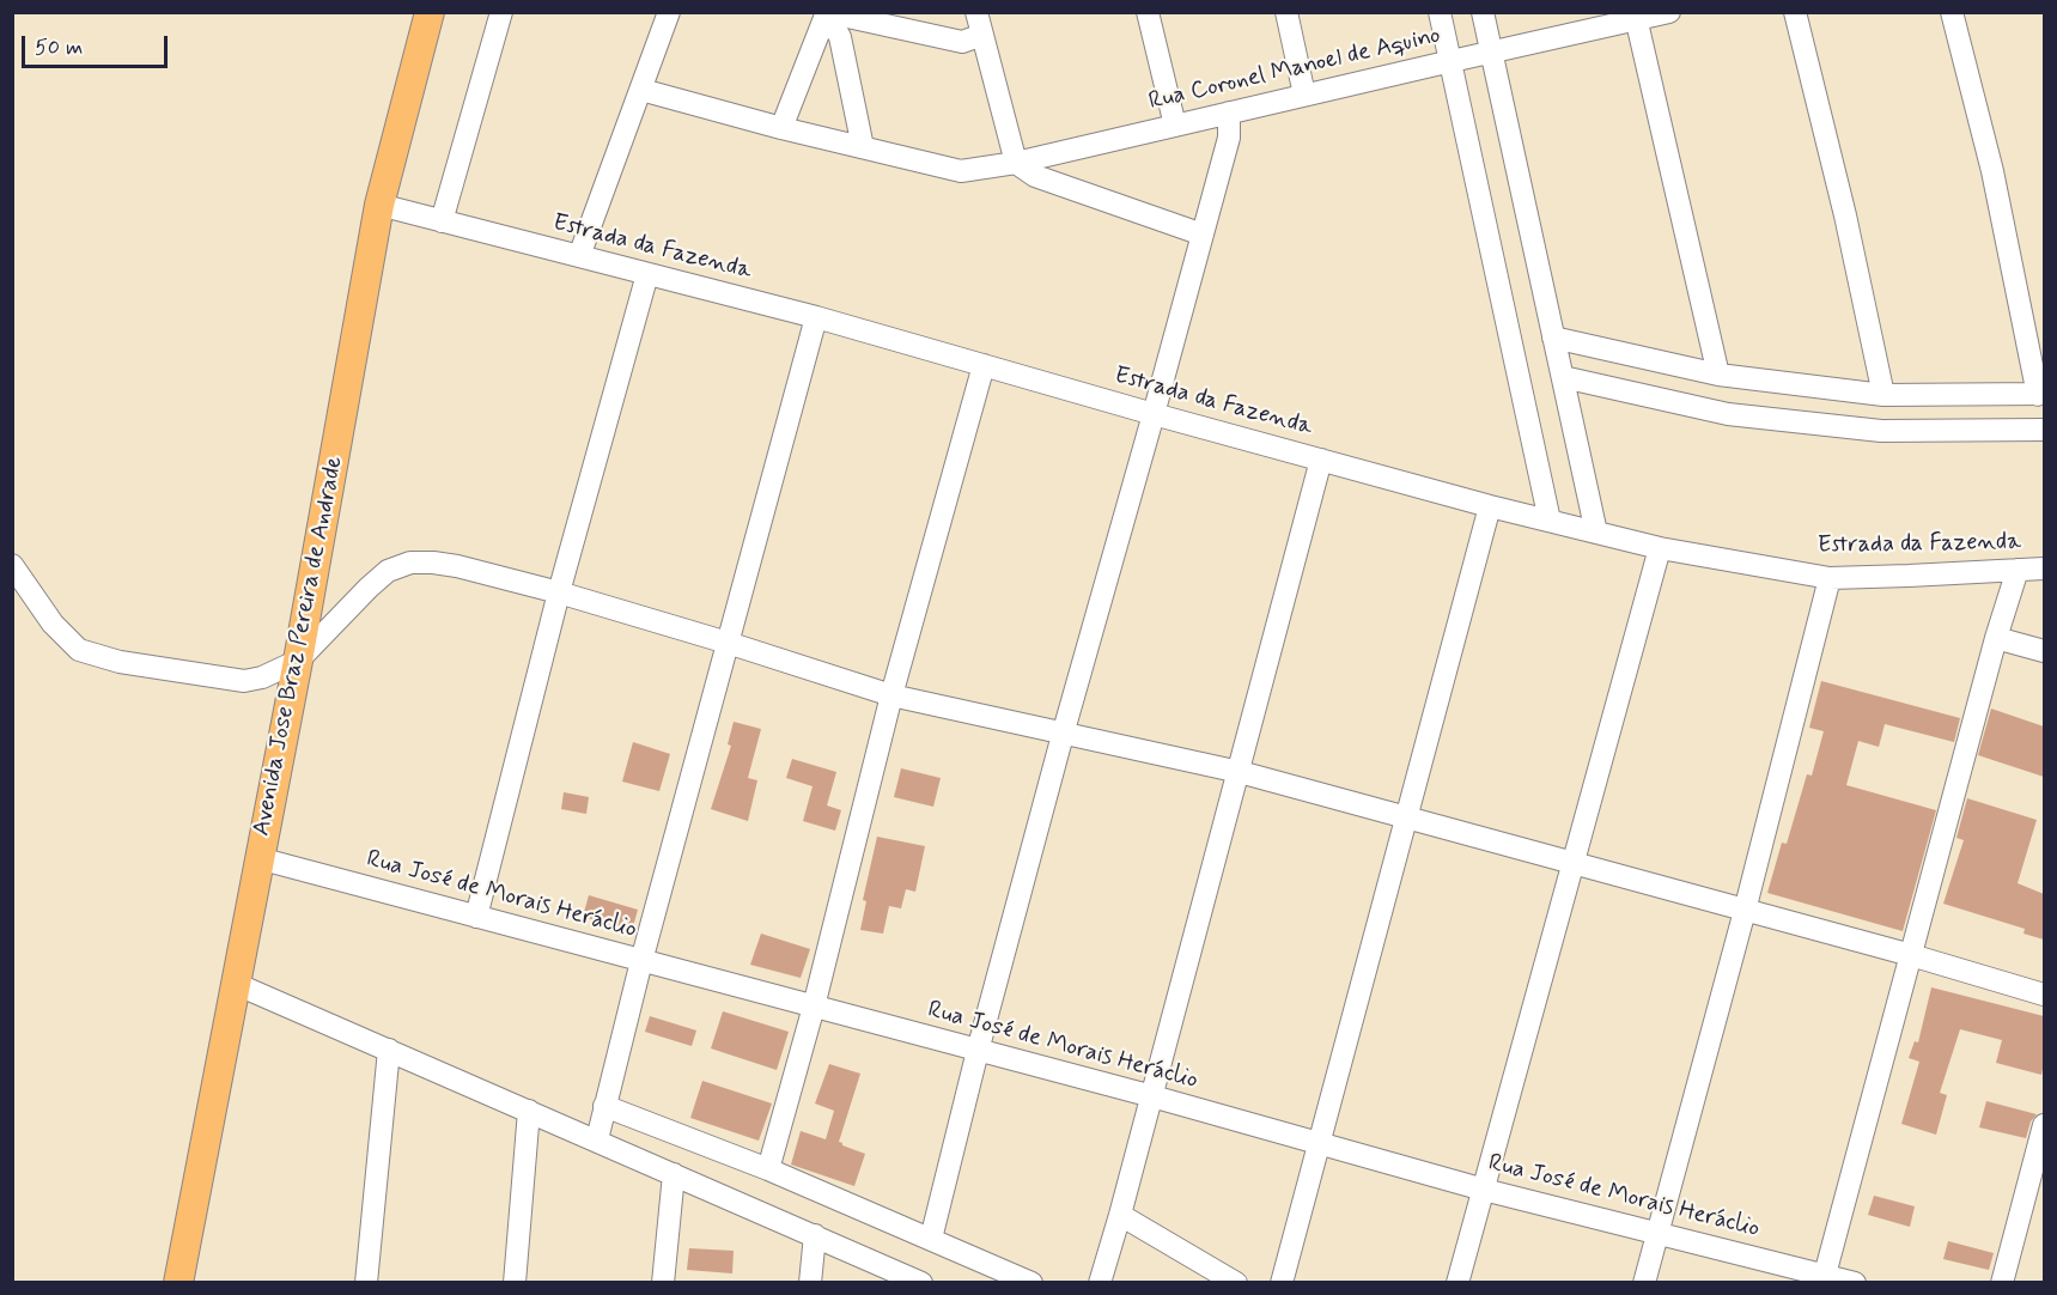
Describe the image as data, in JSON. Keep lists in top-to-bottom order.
{
  "streets": {
    "main road": ["Avenida Jose Braz Pereira de Andrade"],
    "street": ["Rua Coronel Manoel de Aquino", "Estrada da Fazenda", "Rua José de Morais Heráclio"]
  },
  "crossings": [
    ["Estrada da Fazenda", "Avenida Jose Braz Pereira de Andrade"],
    ["Avenida Jose Braz Pereira de Andrade", "Rua José de Morais Heráclio"]
  ],
  "scale_bar": "50 m"
}
